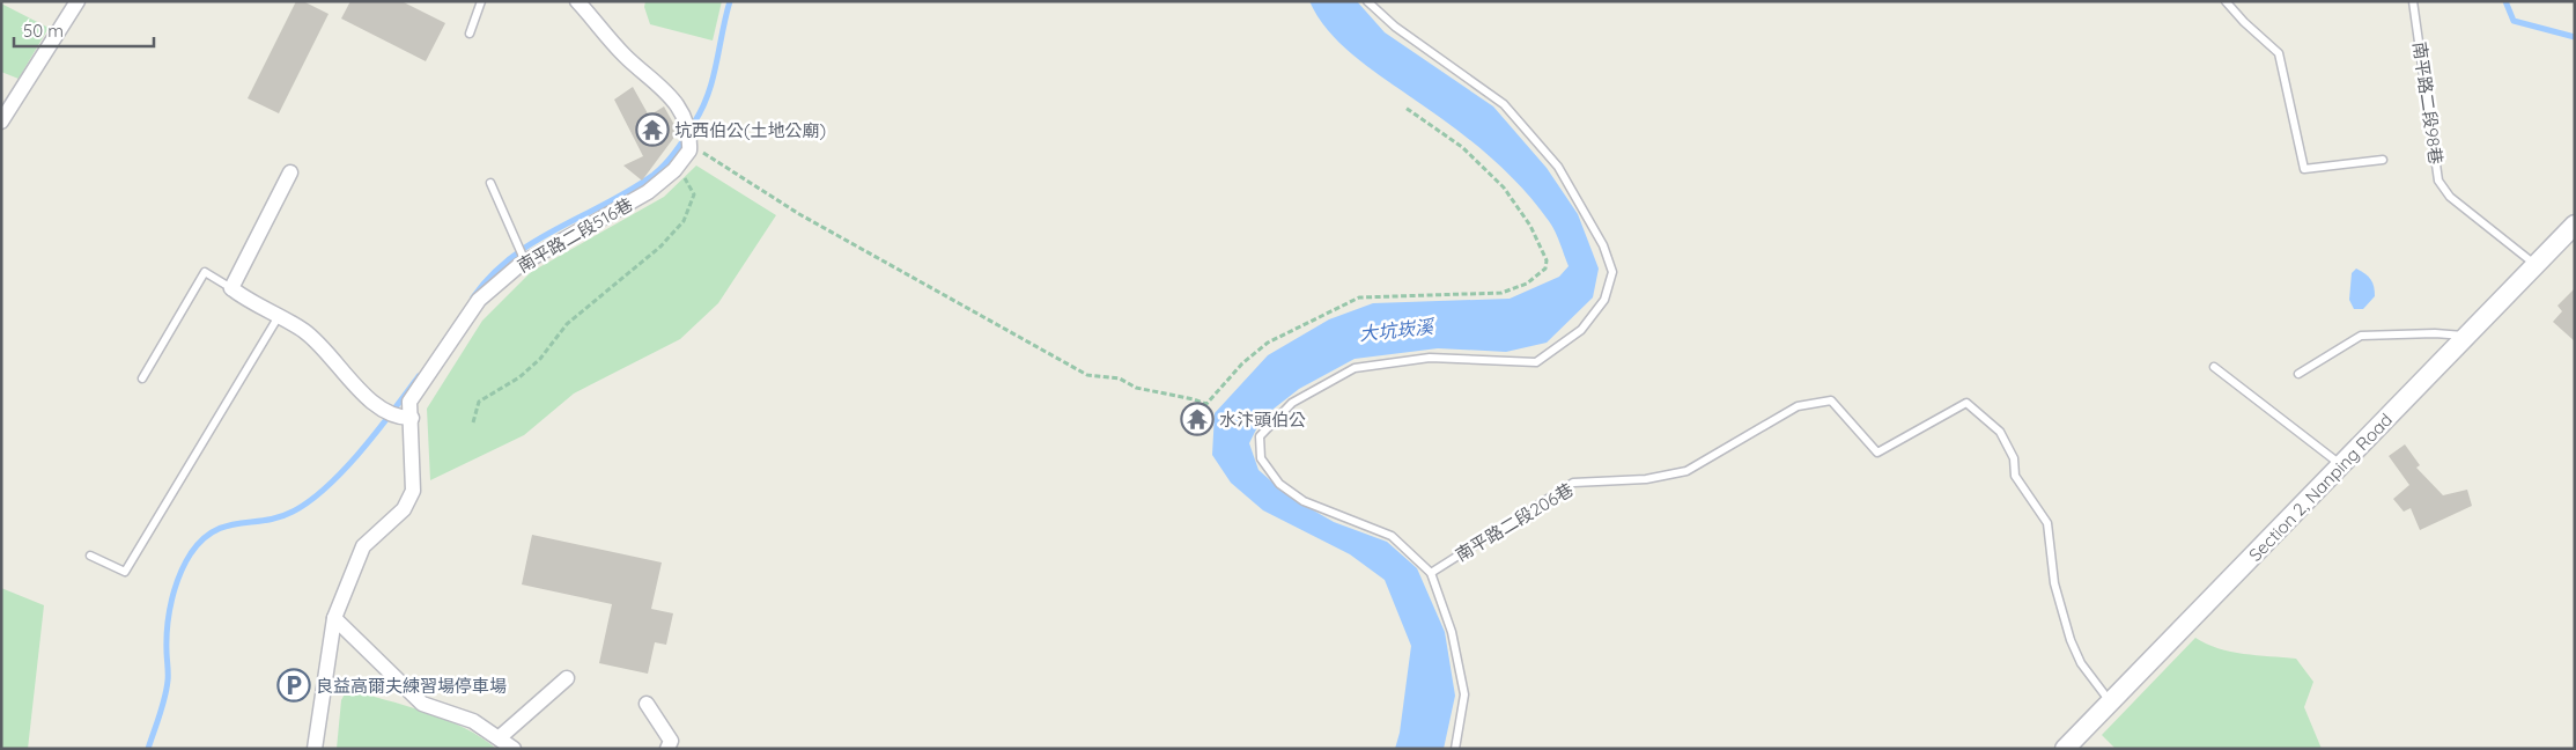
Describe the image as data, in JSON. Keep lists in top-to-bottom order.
{
  "streets": {
    "street": ["南平路二段516巷", "Section 2, Nanping Road"],
    "lane": ["南平路二段98巷", "南平路二段206巷"]
  },
  "crossings": [
    ["南平路二段98巷", "Section 2, Nanping Road"],
    ["Section 2, Nanping Road", "南平路二段206巷"]
  ],
  "water": ["大坑崁溪"],
  "places": {
    "temple": ["坑西伯公(土地公廟)", "水汴頭伯公"],
    "parking": ["良益高爾夫練習場停車場"]
  },
  "scale_bar": "50 m"
}
